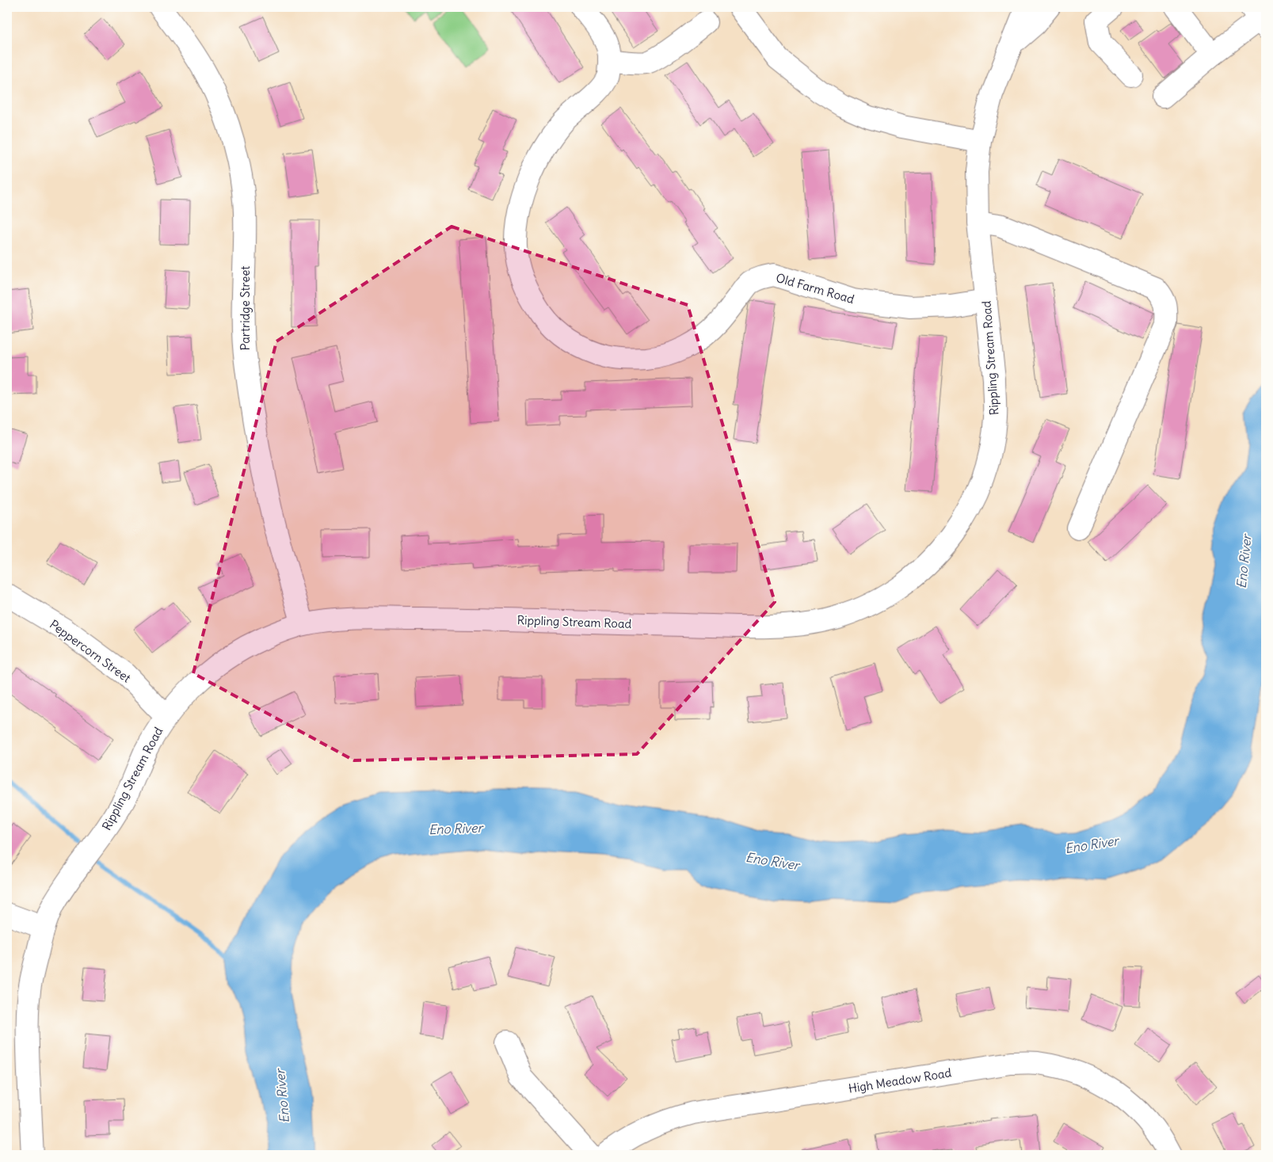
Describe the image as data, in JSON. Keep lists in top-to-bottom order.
{
  "streets": {
    "street": [
      "Old Farm Road",
      "Partridge Street",
      "Rippling Stream Road",
      "Peppercorn Street",
      "High Meadow Road"
    ]
  },
  "crossings": [
    ["Old Farm Road", "Rippling Stream Road"],
    ["Partridge Street", "Rippling Stream Road"],
    ["Rippling Stream Road", "Peppercorn Street"]
  ],
  "water": ["Eno River"]
}
